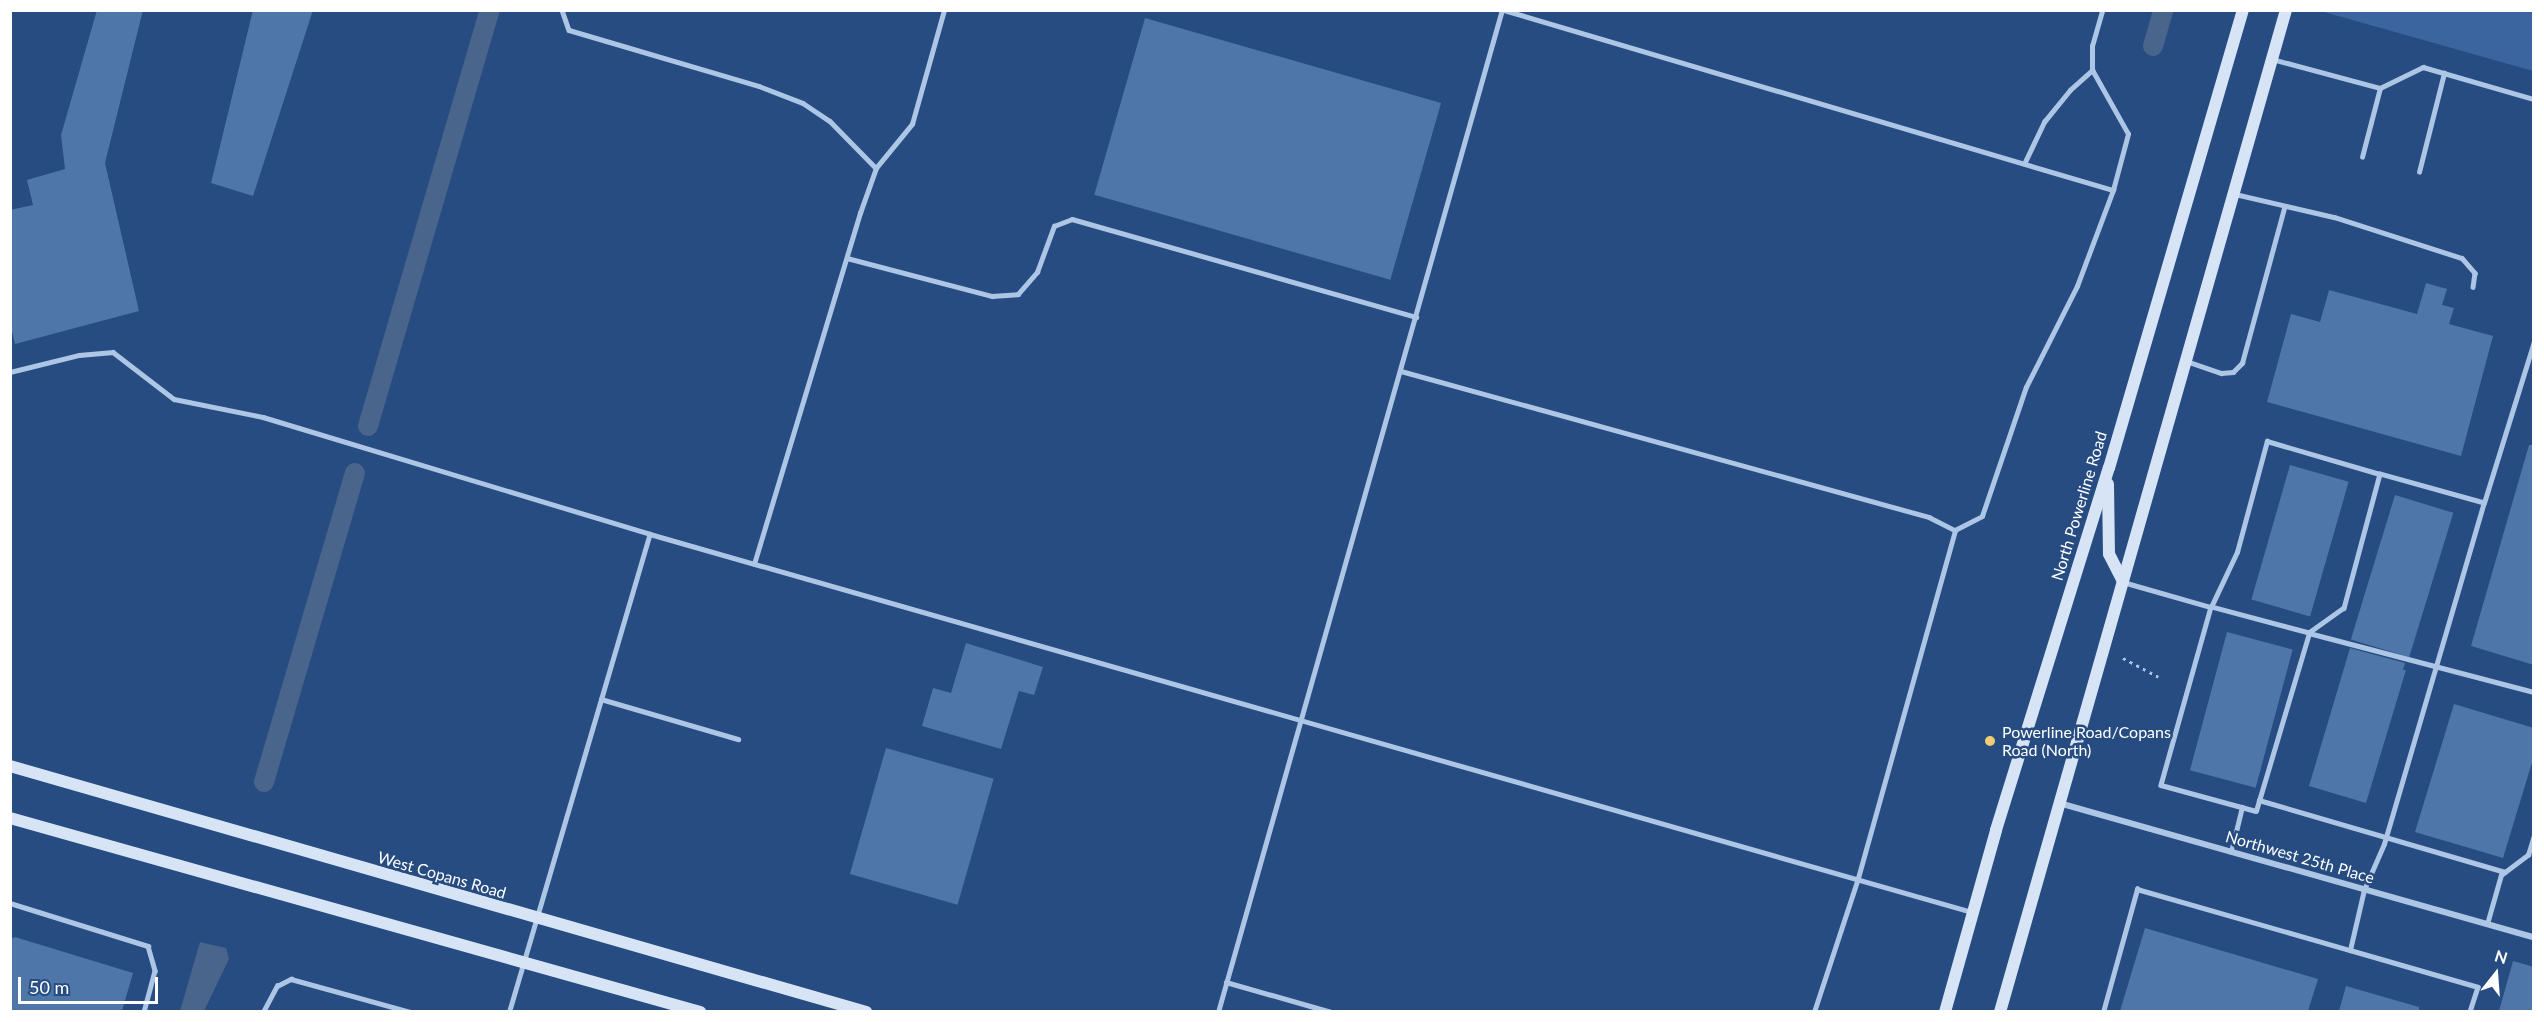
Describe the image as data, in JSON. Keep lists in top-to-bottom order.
{
  "streets": {
    "main road": ["North Powerline Road", "West Copans Road"],
    "street": ["Northwest 25th Place"]
  },
  "places": ["Powerline Road/Copans Road (North)"],
  "scale_bar": "50 m",
  "north": "top"
}
